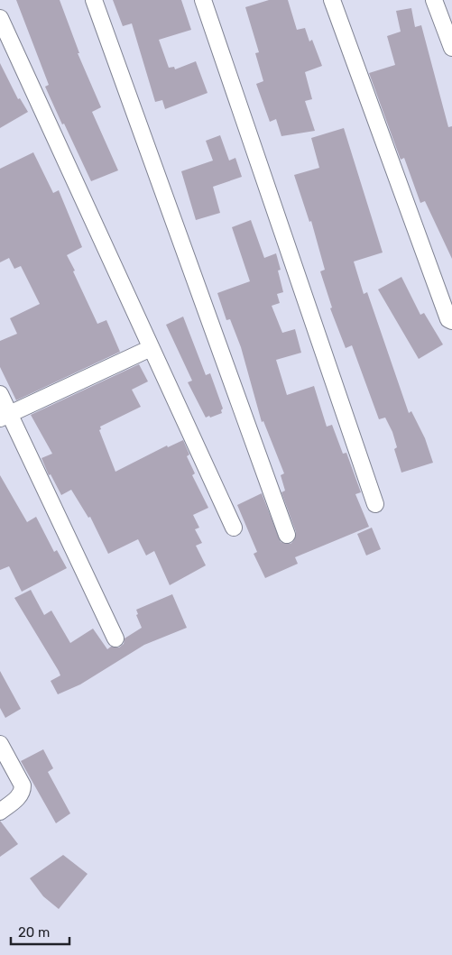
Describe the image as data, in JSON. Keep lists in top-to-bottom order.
{
  "scale_bar": "20 m"
}
